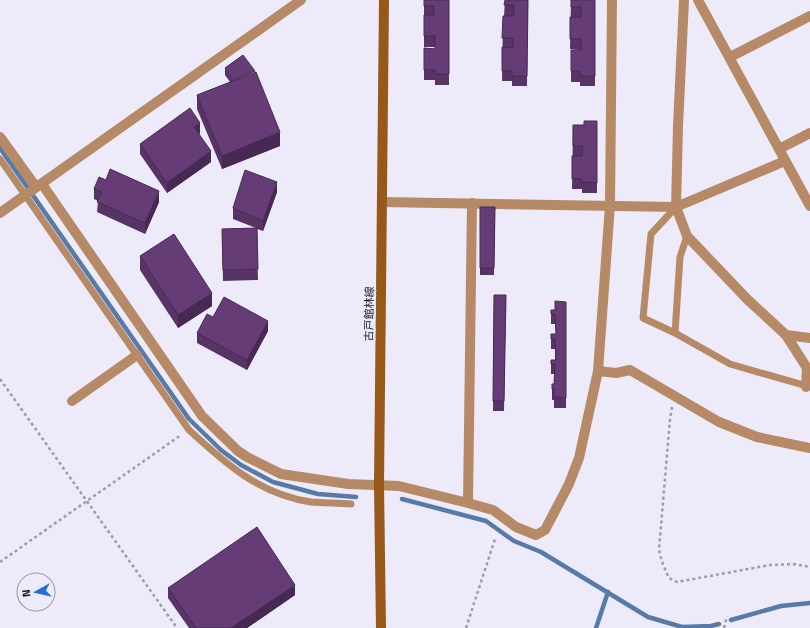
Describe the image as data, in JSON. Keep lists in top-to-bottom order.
{
  "streets": {
    "main road": ["古戸館林線"]
  },
  "north": "left"
}
